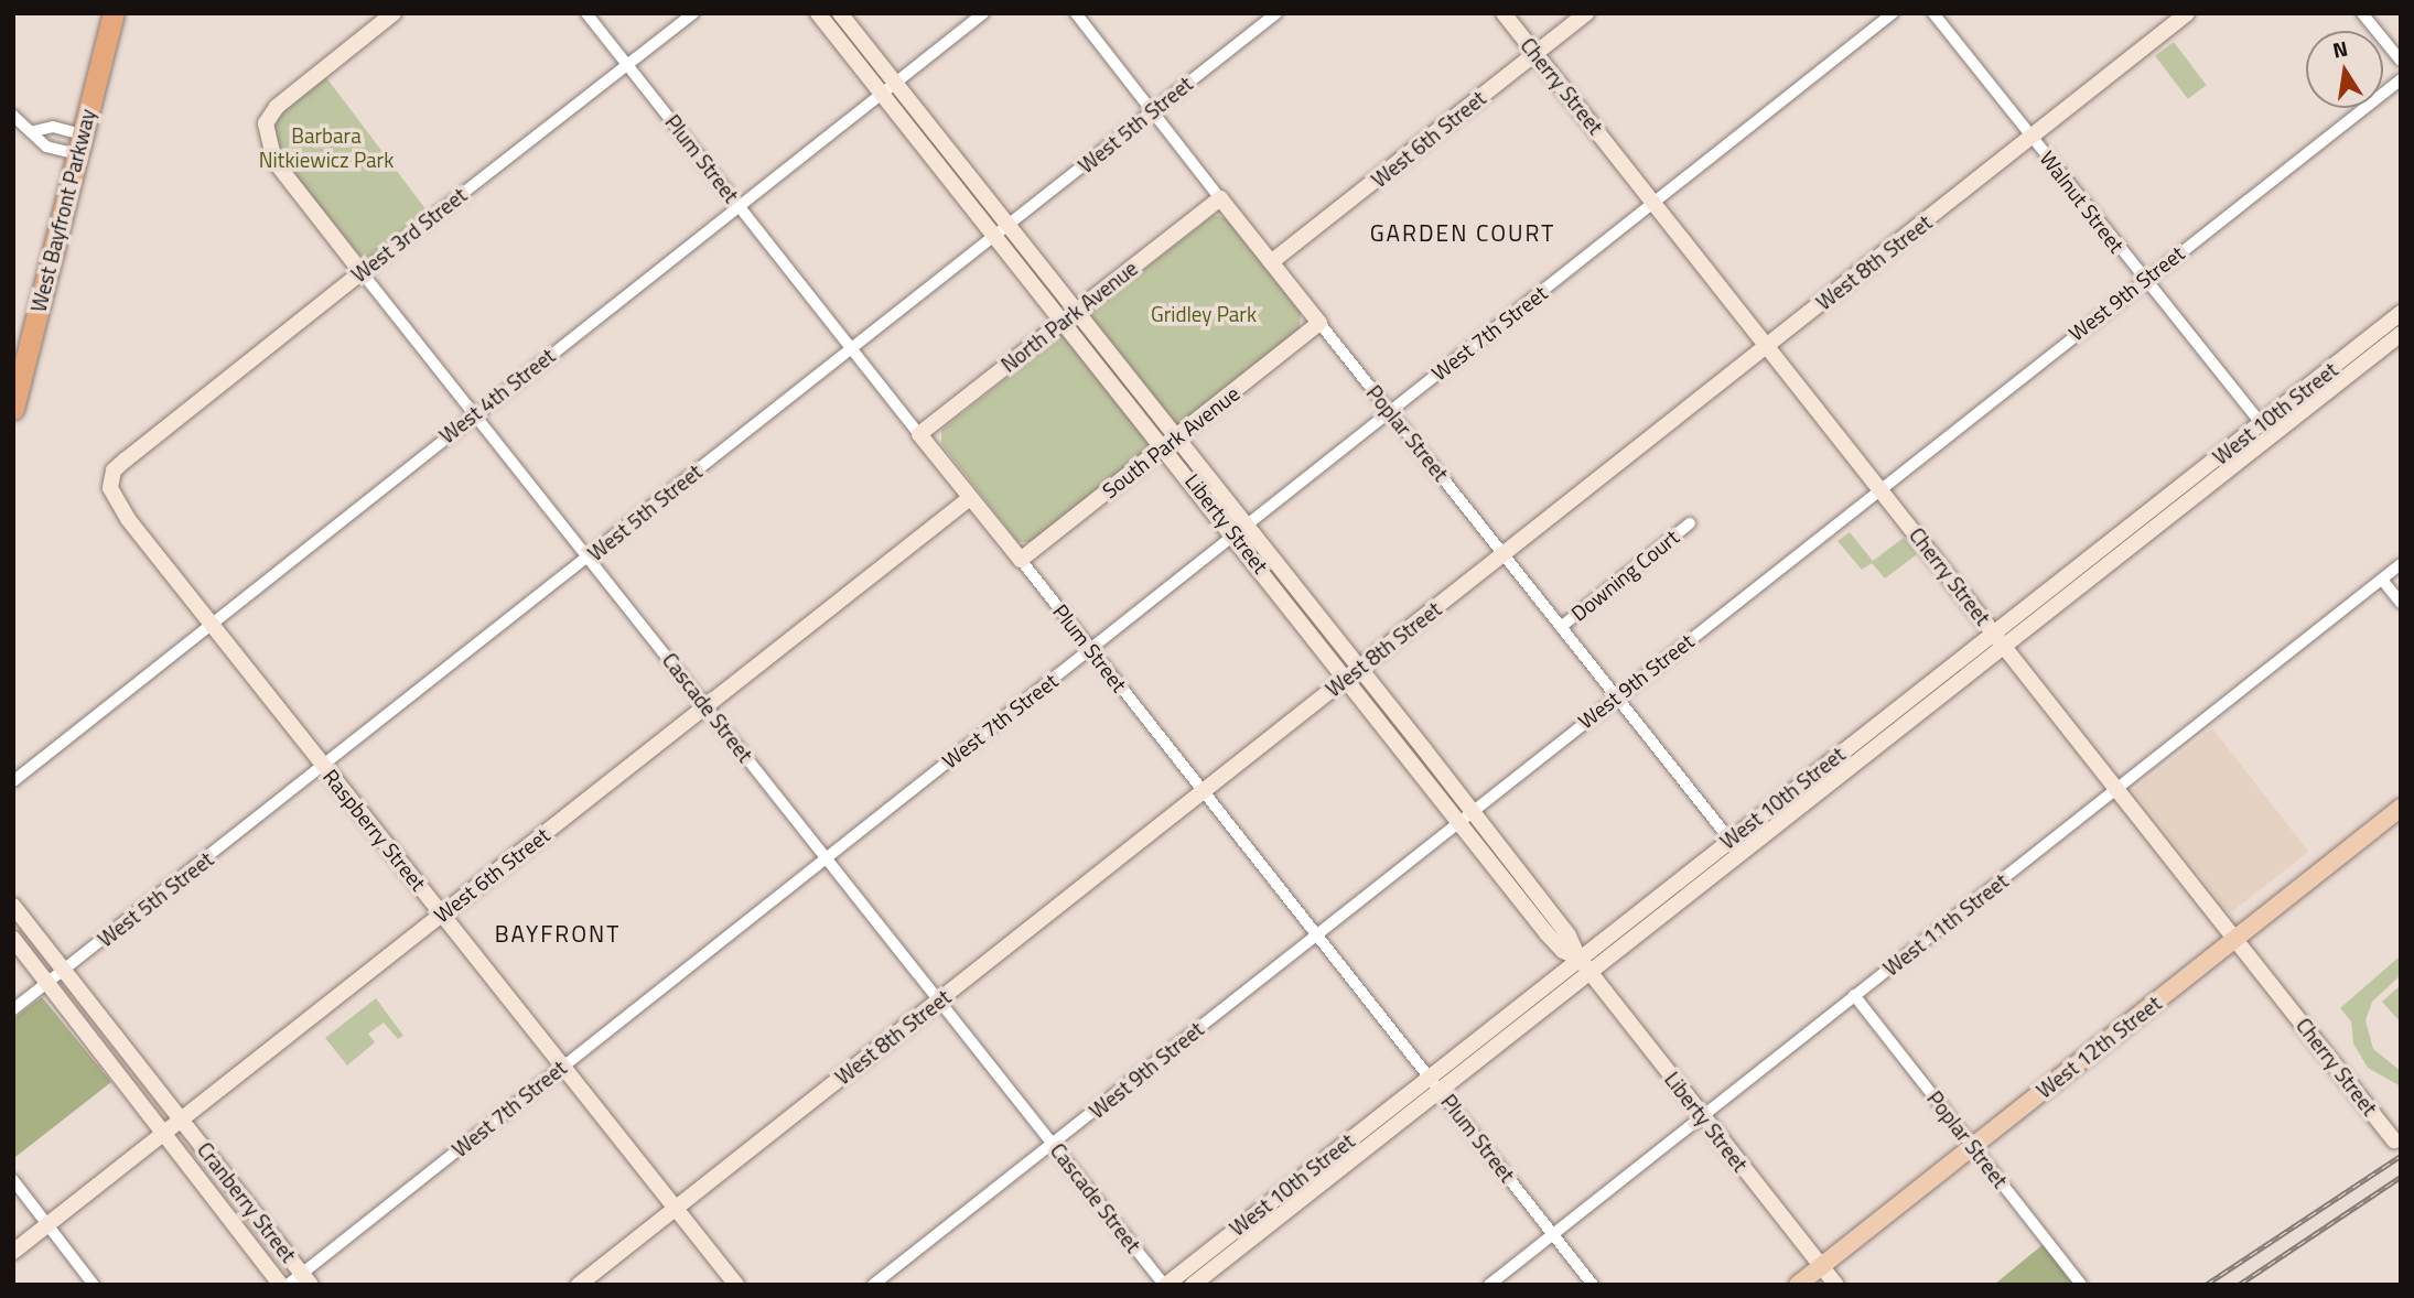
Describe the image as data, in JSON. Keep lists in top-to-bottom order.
{
  "streets": {
    "highway": ["West Bayfront Parkway"],
    "main road": ["West 12th Street"],
    "street": [
      "Cherry Street",
      "West 5th Street",
      "West 6th Street",
      "Plum Street",
      "Walnut Street",
      "West 3rd Street",
      "West 8th Street",
      "West 9th Street",
      "North Park Avenue",
      "West 7th Street",
      "West 4th Street",
      "West 10th Street",
      "Poplar Street",
      "South Park Avenue",
      "Liberty Street",
      "Downing Court",
      "Cascade Street",
      "Raspberry Street",
      "West 11th Street",
      "Cranberry Street"
    ]
  },
  "crossings": [
    ["Cherry Street", "West 6th Street"],
    ["Cherry Street", "West 8th Street"],
    ["Cherry Street", "West 9th Street"],
    ["Cherry Street", "West 7th Street"],
    ["Cherry Street", "West 10th Street"],
    ["Cherry Street", "West 11th Street"],
    ["Cherry Street", "West 12th Street"],
    ["West 5th Street", "Plum Street"],
    ["West 5th Street", "Poplar Street"],
    ["West 5th Street", "Liberty Street"],
    ["West 5th Street", "Cascade Street"],
    ["West 5th Street", "Raspberry Street"],
    ["West 5th Street", "Cranberry Street"],
    ["West 6th Street", "Plum Street"],
    ["West 6th Street", "Poplar Street"],
    ["West 6th Street", "Cascade Street"],
    ["West 6th Street", "Raspberry Street"],
    ["West 6th Street", "Cranberry Street"],
    ["Plum Street", "West 3rd Street"],
    ["Plum Street", "West 8th Street"],
    ["Plum Street", "West 9th Street"],
    ["Plum Street", "North Park Avenue"],
    ["Plum Street", "West 7th Street"],
    ["Plum Street", "West 4th Street"],
    ["Plum Street", "West 10th Street"],
    ["Plum Street", "South Park Avenue"],
    ["Plum Street", "West 11th Street"],
    ["Walnut Street", "West 8th Street"],
    ["Walnut Street", "West 9th Street"],
    ["Walnut Street", "West 10th Street"],
    ["West 3rd Street", "Cascade Street"],
    ["West 3rd Street", "Raspberry Street"],
    ["West 8th Street", "Poplar Street"],
    ["West 8th Street", "Liberty Street"],
    ["West 8th Street", "Cascade Street"],
    ["West 8th Street", "Raspberry Street"],
    ["West 9th Street", "Poplar Street"],
    ["West 9th Street", "Liberty Street"],
    ["West 9th Street", "Cascade Street"],
    ["North Park Avenue", "Poplar Street"],
    ["North Park Avenue", "Liberty Street"],
    ["West 7th Street", "Poplar Street"],
    ["West 7th Street", "Liberty Street"],
    ["West 7th Street", "Cascade Street"],
    ["West 7th Street", "Raspberry Street"],
    ["West 7th Street", "Cranberry Street"],
    ["West 4th Street", "Liberty Street"],
    ["West 4th Street", "Cascade Street"],
    ["West 4th Street", "Raspberry Street"],
    ["West 10th Street", "Poplar Street"],
    ["West 10th Street", "Liberty Street"],
    ["West 10th Street", "Cascade Street"],
    ["Poplar Street", "South Park Avenue"],
    ["Poplar Street", "Downing Court"],
    ["Poplar Street", "West 11th Street"],
    ["Poplar Street", "West 12th Street"],
    ["South Park Avenue", "Liberty Street"],
    ["Liberty Street", "West 11th Street"],
    ["Liberty Street", "West 12th Street"]
  ],
  "districts": ["GARDEN COURT", "BAYFRONT"],
  "parks": ["Barbara Nitkiewicz Park", "Gridley Park"],
  "north": "top"
}
